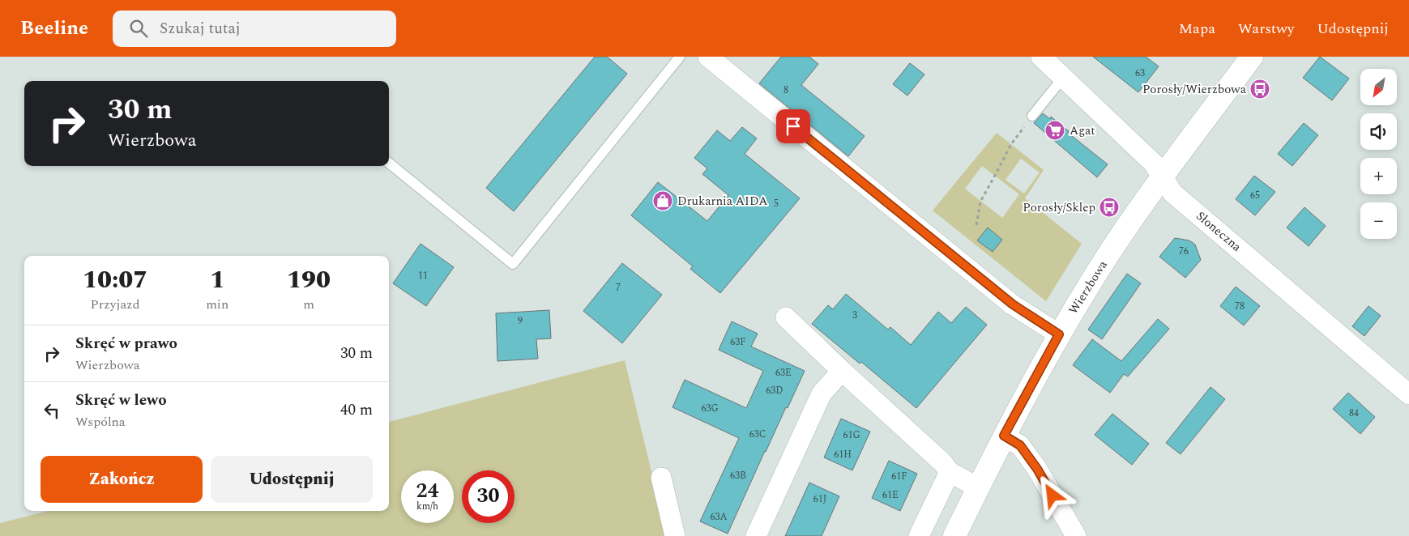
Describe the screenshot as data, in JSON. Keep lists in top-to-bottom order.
{
  "streets": {
    "street": ["Słoneczna", "Wierzbowa"]
  },
  "crossings": [
    ["Słoneczna", "Wierzbowa"]
  ],
  "places": {
    "bus stop": ["Porosły/Wierzbowa", "Porosły/Sklep"],
    "supermarket": ["Agat"],
    "shop": ["Drukarnia AIDA"]
  },
  "house_numbers": [
    "63",
    "8",
    "65",
    "5",
    "76",
    "11",
    "7",
    "78",
    "3",
    "9",
    "63F",
    "63E",
    "63D",
    "63G",
    "84",
    "63C",
    "61G",
    "61H",
    "63B",
    "61F",
    "61E",
    "61J",
    "63A"
  ],
  "north": "bottom left",
  "page": {
    "header": "Beeline",
    "search": "Szukaj tutaj",
    "nav": ["Mapa", "Warstwy", "Udostępnij"],
    "map_buttons": ["+", "−"],
    "turn": ["30 m", "Wierzbowa"],
    "eta": [
      "10:07",
      "Przyjazd",
      "1",
      "min",
      "190",
      "m"
    ],
    "list": [
      {
        "name": "Skręć w prawo",
        "note": "Wierzbowa",
        "value": "30 m"
      },
      {
        "name": "Skręć w lewo",
        "note": "Wspólna",
        "value": "40 m"
      }
    ],
    "buttons": ["Zakończ", "Udostępnij"],
    "speed": "24 km/h",
    "limit": "30"
  }
}
